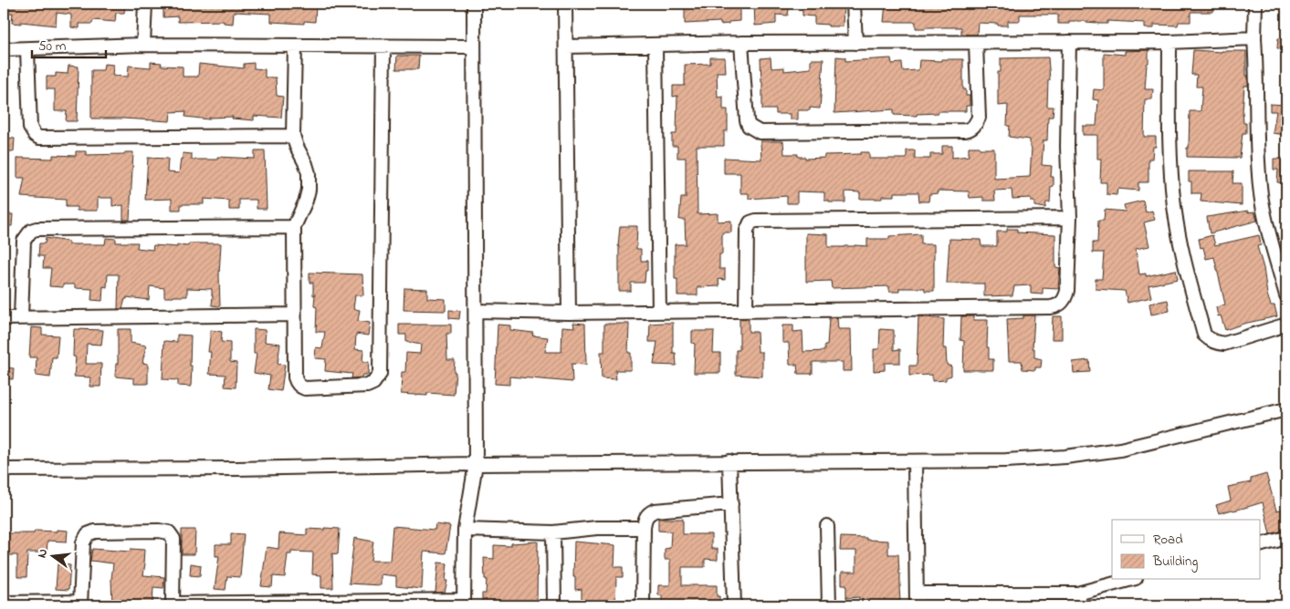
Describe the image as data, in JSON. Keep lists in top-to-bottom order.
{
  "legend": ["Road", "Building"],
  "scale_bar": "50 m",
  "north": "left"
}
